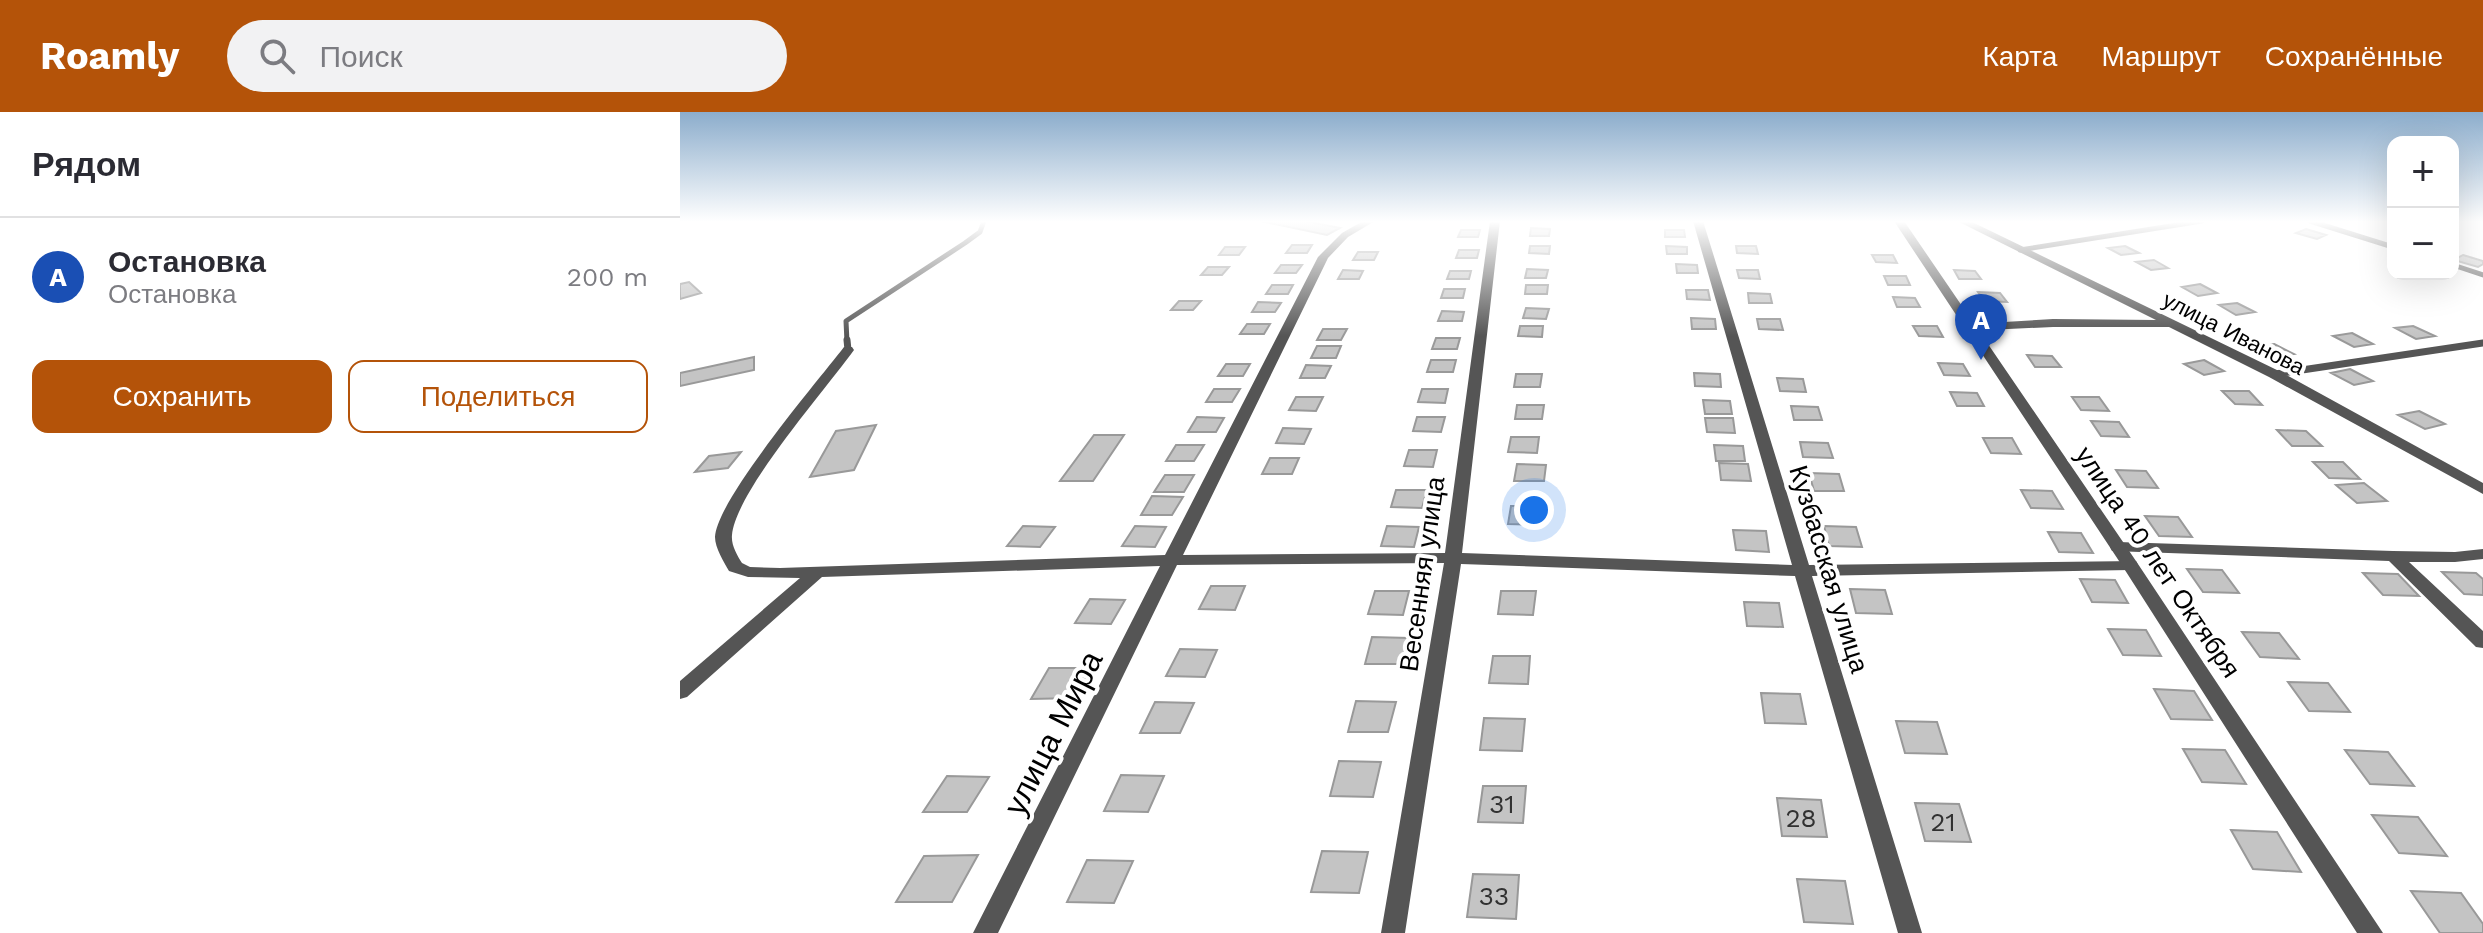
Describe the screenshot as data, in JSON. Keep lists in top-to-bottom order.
{
  "streets": {
    "street": [
      "улица Иванова",
      "улица 40 лет Октября",
      "Кузбасская улица",
      "Весенняя улица",
      "улица Мира"
    ]
  },
  "house_numbers": [
    "31",
    "28",
    "21",
    "33"
  ],
  "page": {
    "header": "Roamly",
    "search": "Поиск",
    "nav": ["Карта", "Маршрут", "Сохранённые"],
    "heading": "Рядом",
    "map_buttons": ["+", "−"],
    "list": [
      {
        "mark": "A",
        "name": "Остановка",
        "note": "Остановка",
        "value": "200 m"
      }
    ],
    "pins": "A",
    "buttons": ["Сохранить", "Поделиться"]
  }
}
